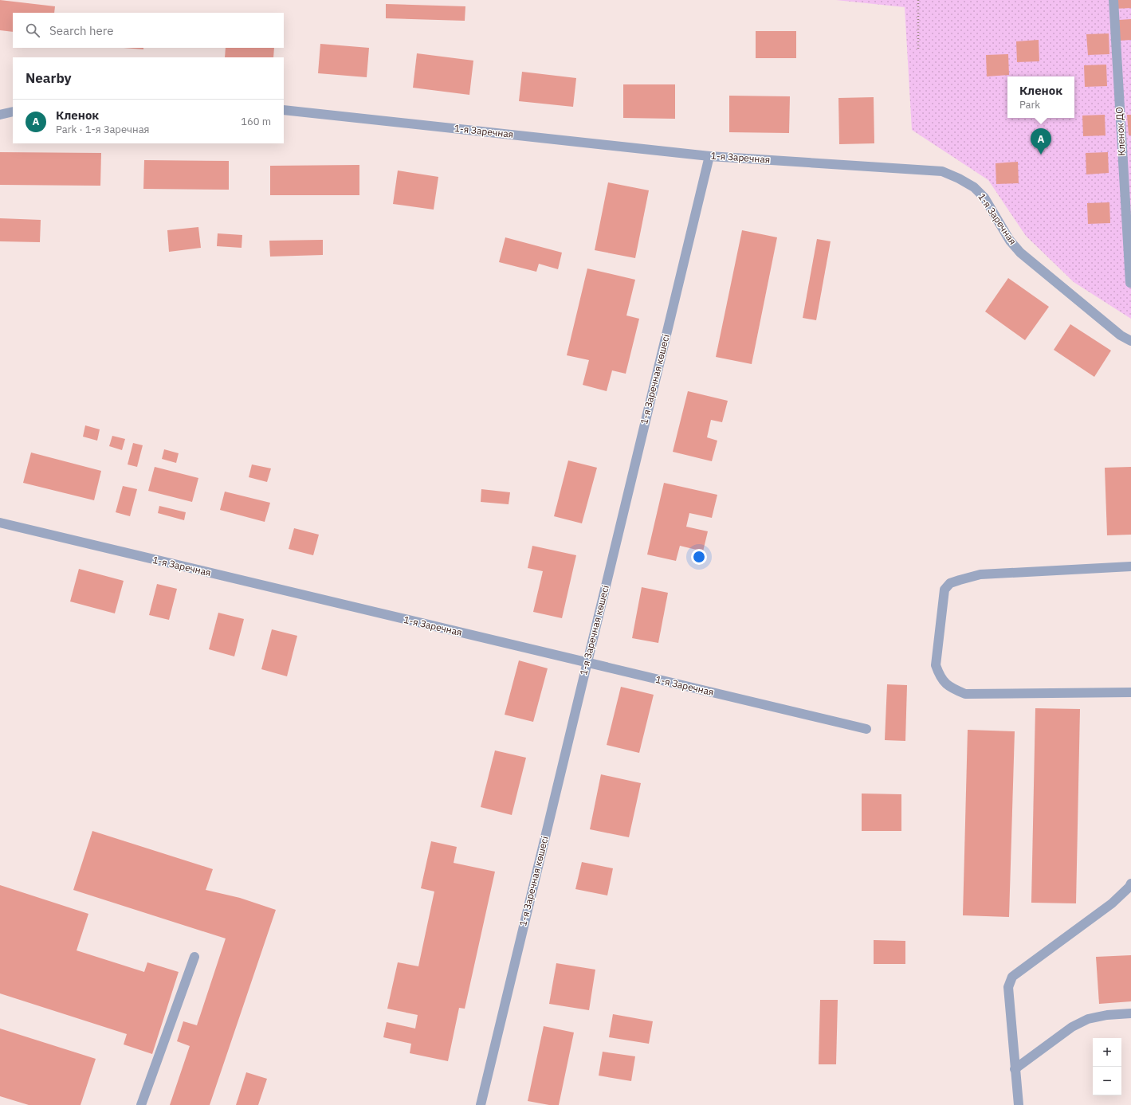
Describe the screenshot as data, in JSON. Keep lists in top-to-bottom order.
{
  "streets": {
    "street": ["1-я Заречная", "Кленок ДО", "1-я Заречная көшесі"]
  },
  "crossings": [
    ["1-я Заречная", "1-я Заречная көшесі"]
  ],
  "page": {
    "search": "Search here",
    "heading": "Nearby",
    "popup": ["Кленок", "Park"],
    "list": [
      {
        "mark": "A",
        "name": "Кленок",
        "note": "Park · 1-я Заречная",
        "value": "160 m"
      }
    ],
    "pins": "A",
    "map_buttons": ["+", "−"]
  }
}
